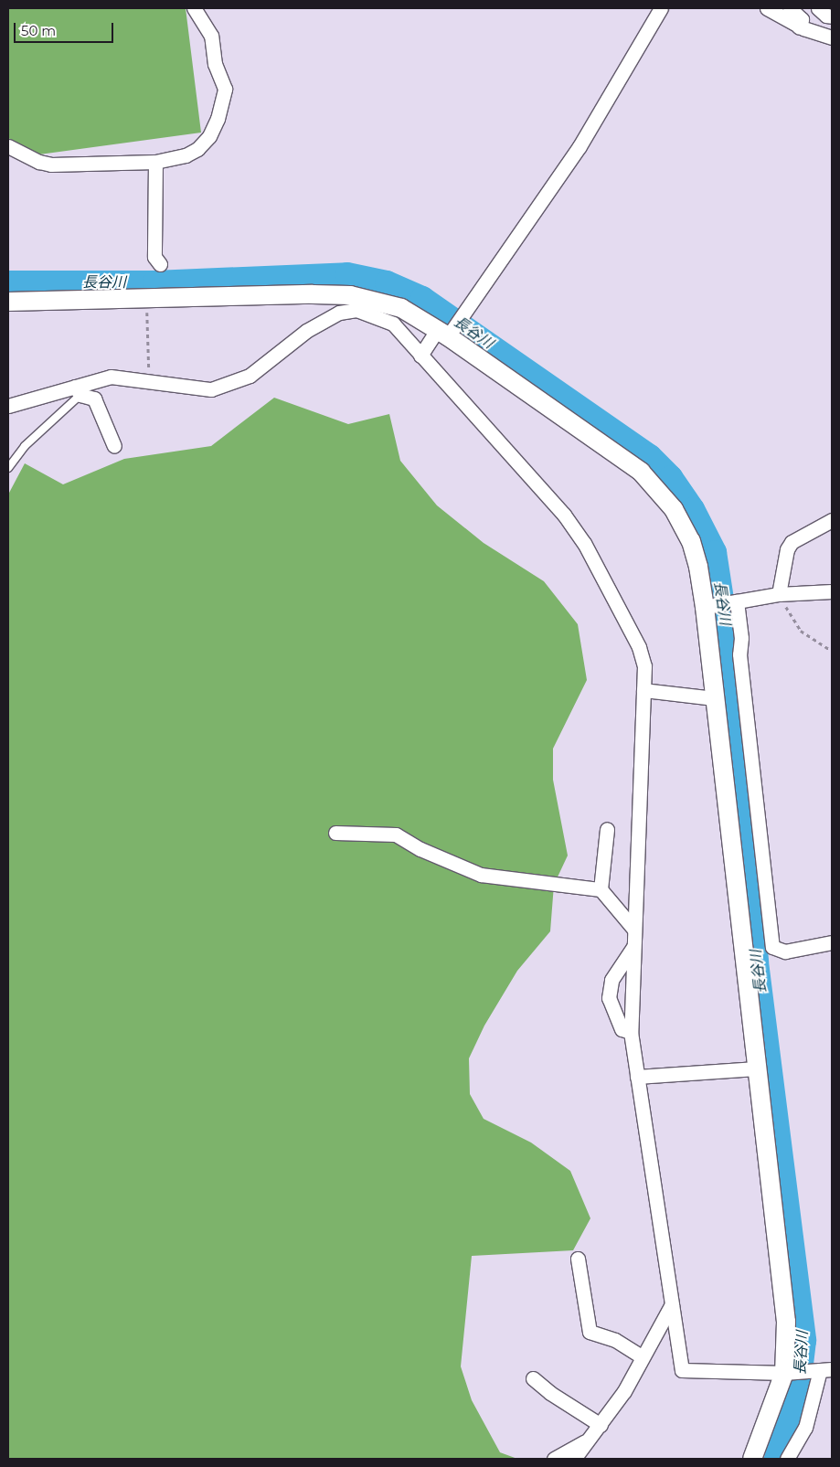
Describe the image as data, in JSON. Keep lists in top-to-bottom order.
{
  "water": ["長谷川"],
  "scale_bar": "50 m"
}
